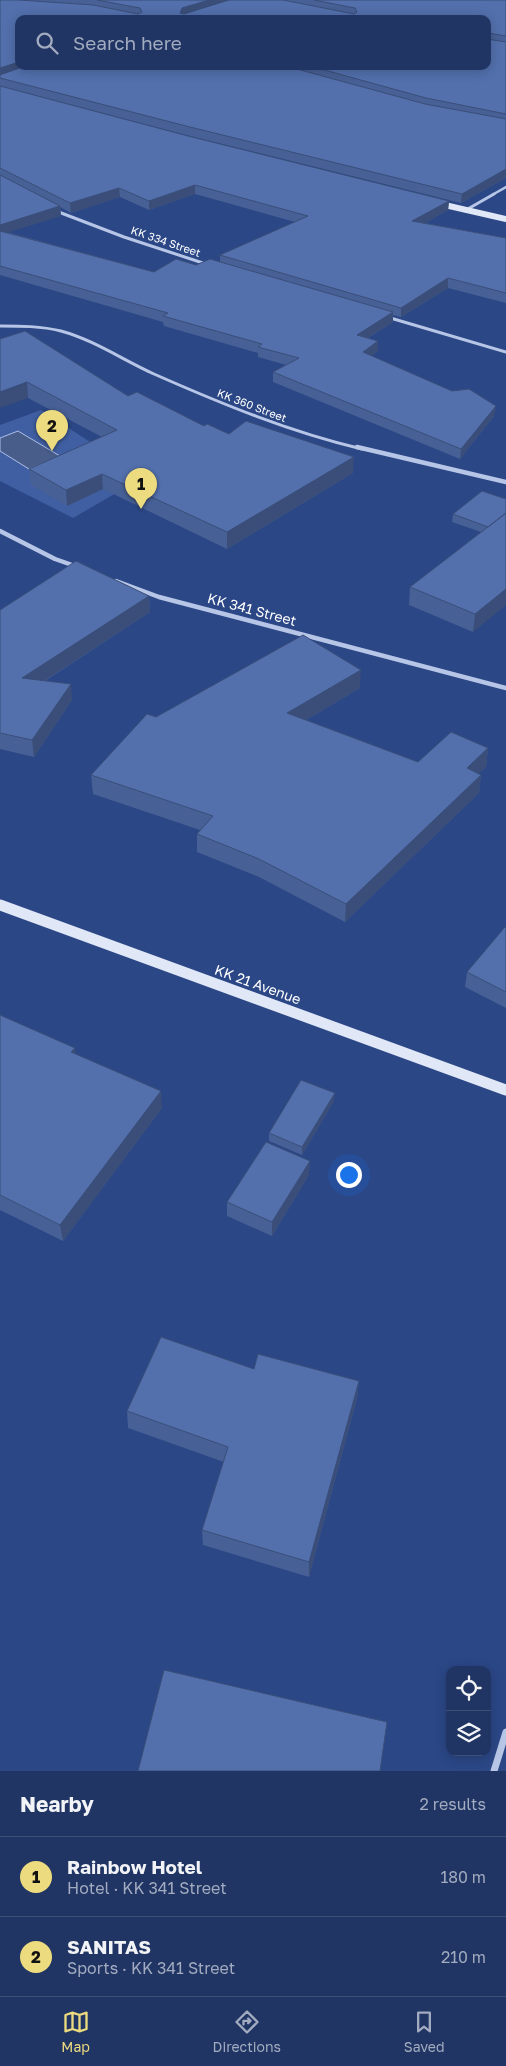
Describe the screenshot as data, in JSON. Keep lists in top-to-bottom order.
{
  "streets": {
    "main road": ["KK 21 Avenue"],
    "street": ["KK 334 Street", "KK 360 Street", "KK 341 Street"]
  },
  "page": {
    "search": "Search here",
    "pins": ["2", "1"],
    "heading": ["Nearby", "2 results"],
    "list": [
      {
        "mark": "1",
        "name": "Rainbow Hotel",
        "note": "Hotel · KK 341 Street",
        "value": "180 m"
      },
      {
        "mark": "2",
        "name": "SANITAS",
        "note": "Sports · KK 341 Street",
        "value": "210 m"
      }
    ],
    "nav": ["Map", "Directions", "Saved"]
  }
}
